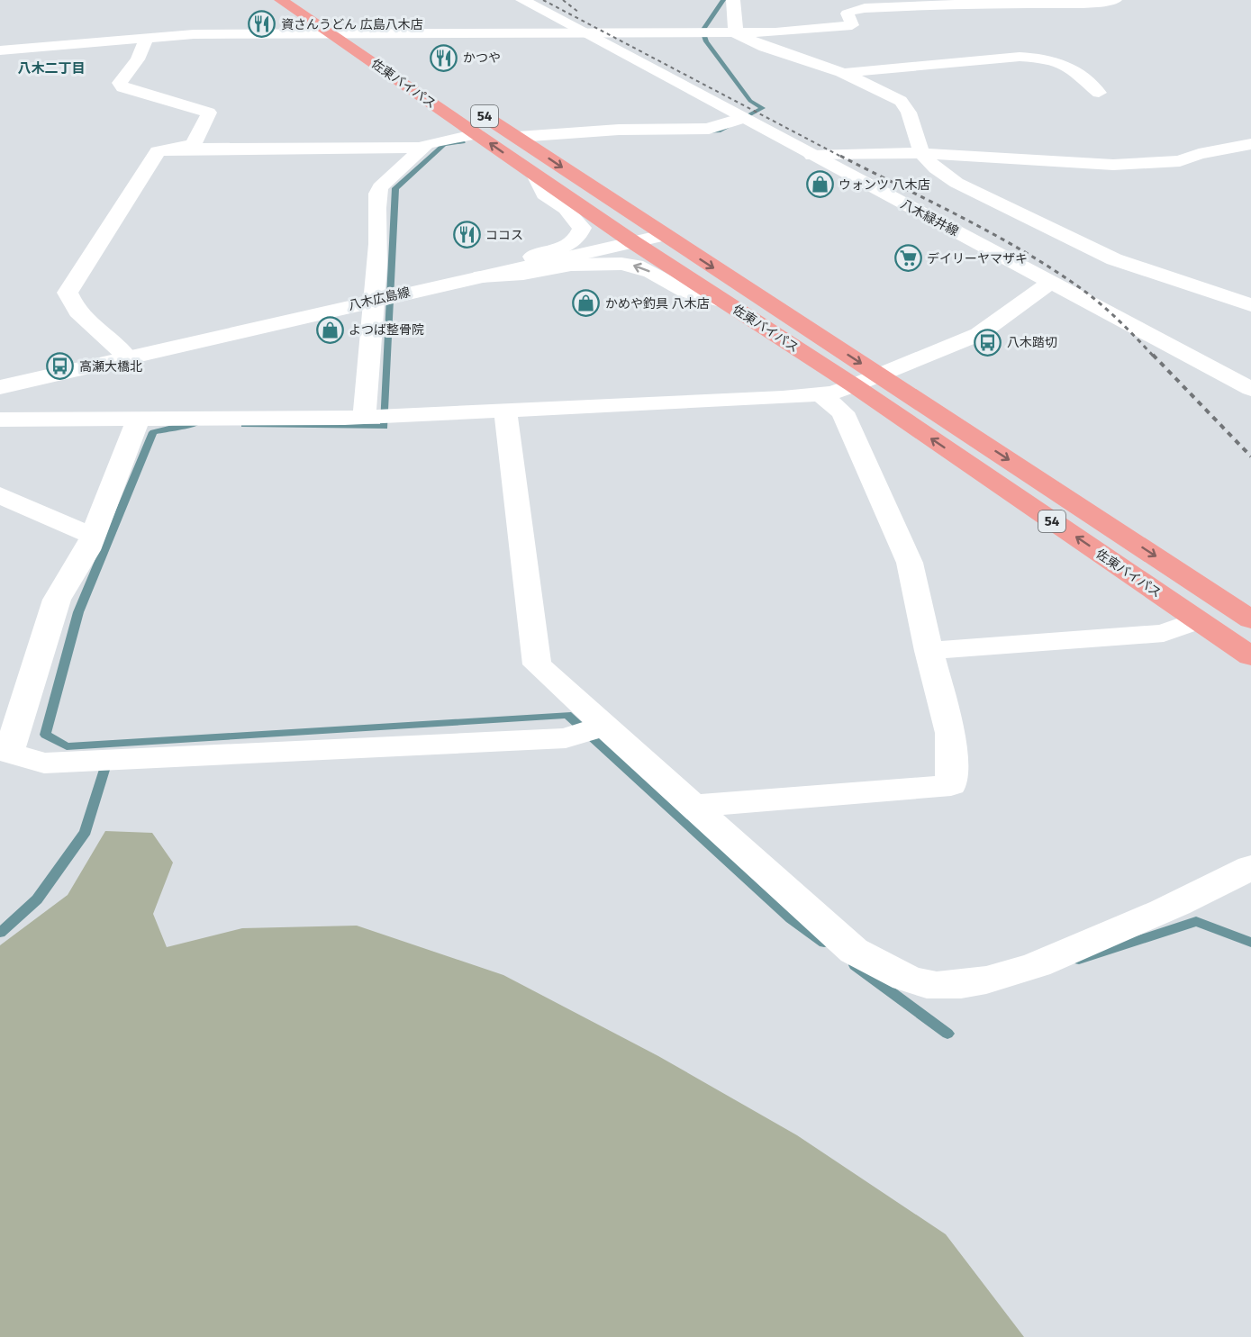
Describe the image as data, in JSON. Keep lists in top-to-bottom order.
{
  "streets": {
    "highway": ["佐東バイパス", "54"],
    "street": ["八木緑井線", "八木広島線"]
  },
  "crossings": [
    ["佐東バイパス", "八木広島線"]
  ],
  "districts": ["八木二丁目"],
  "places": {
    "restaurant": ["資さんうどん 広島八木店", "かつや", "ココス"],
    "shop": ["ウォンツ 八木店", "かめや釣具 八木店", "よつば整骨院"],
    "supermarket": ["デイリーヤマザキ"],
    "bus stop": ["八木踏切", "高瀬大橋北"]
  }
}
